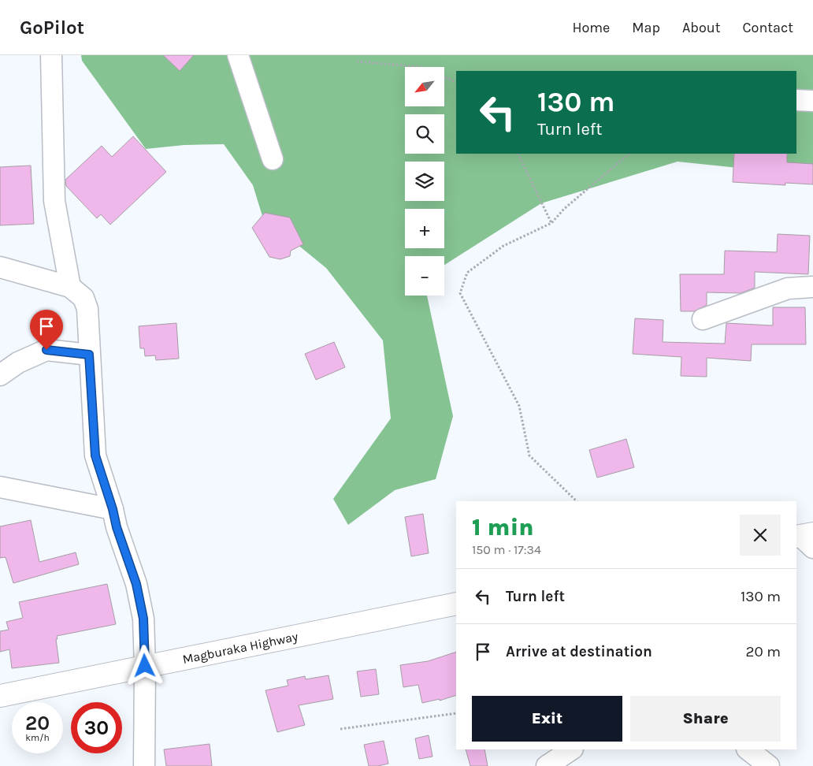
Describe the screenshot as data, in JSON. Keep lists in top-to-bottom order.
{
  "streets": {
    "main road": ["Magburaka Highway"]
  },
  "north": "bottom left",
  "page": {
    "header": "GoPilot",
    "nav": [
      "Home",
      "Map",
      "About",
      "Contact"
    ],
    "map_buttons": ["+", "−"],
    "turn": ["130 m", "Turn left"],
    "heading": ["1 min", "150 m · 17:34"],
    "list": [
      {
        "name": "Turn left",
        "value": "130 m"
      },
      {
        "name": "Arrive at destination",
        "value": "20 m"
      }
    ],
    "buttons": ["Exit", "Share"],
    "speed": "20 km/h",
    "limit": "30"
  }
}
